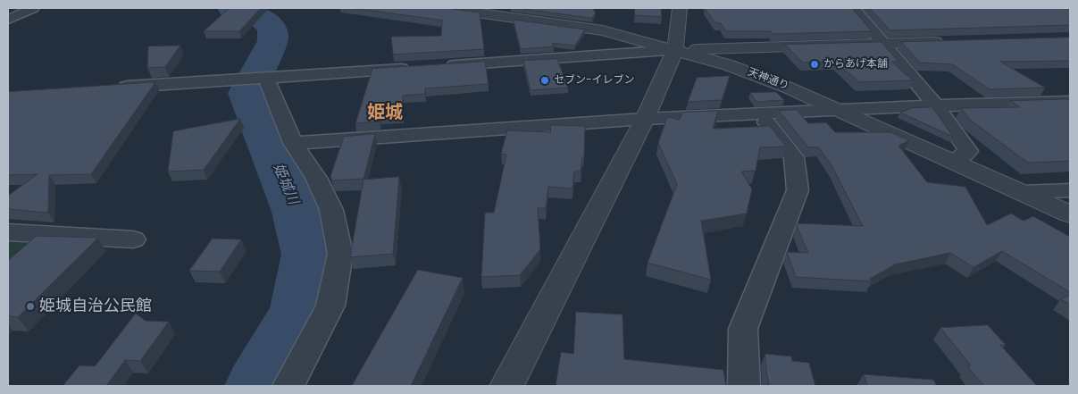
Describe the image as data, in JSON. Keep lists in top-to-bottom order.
{
  "streets": {
    "street": ["天神通り"]
  },
  "districts": ["姫城"],
  "water": ["姫城川"],
  "places": ["からあげ本舗", "セブン-イレブン", "姫城自治公民館"]
}
